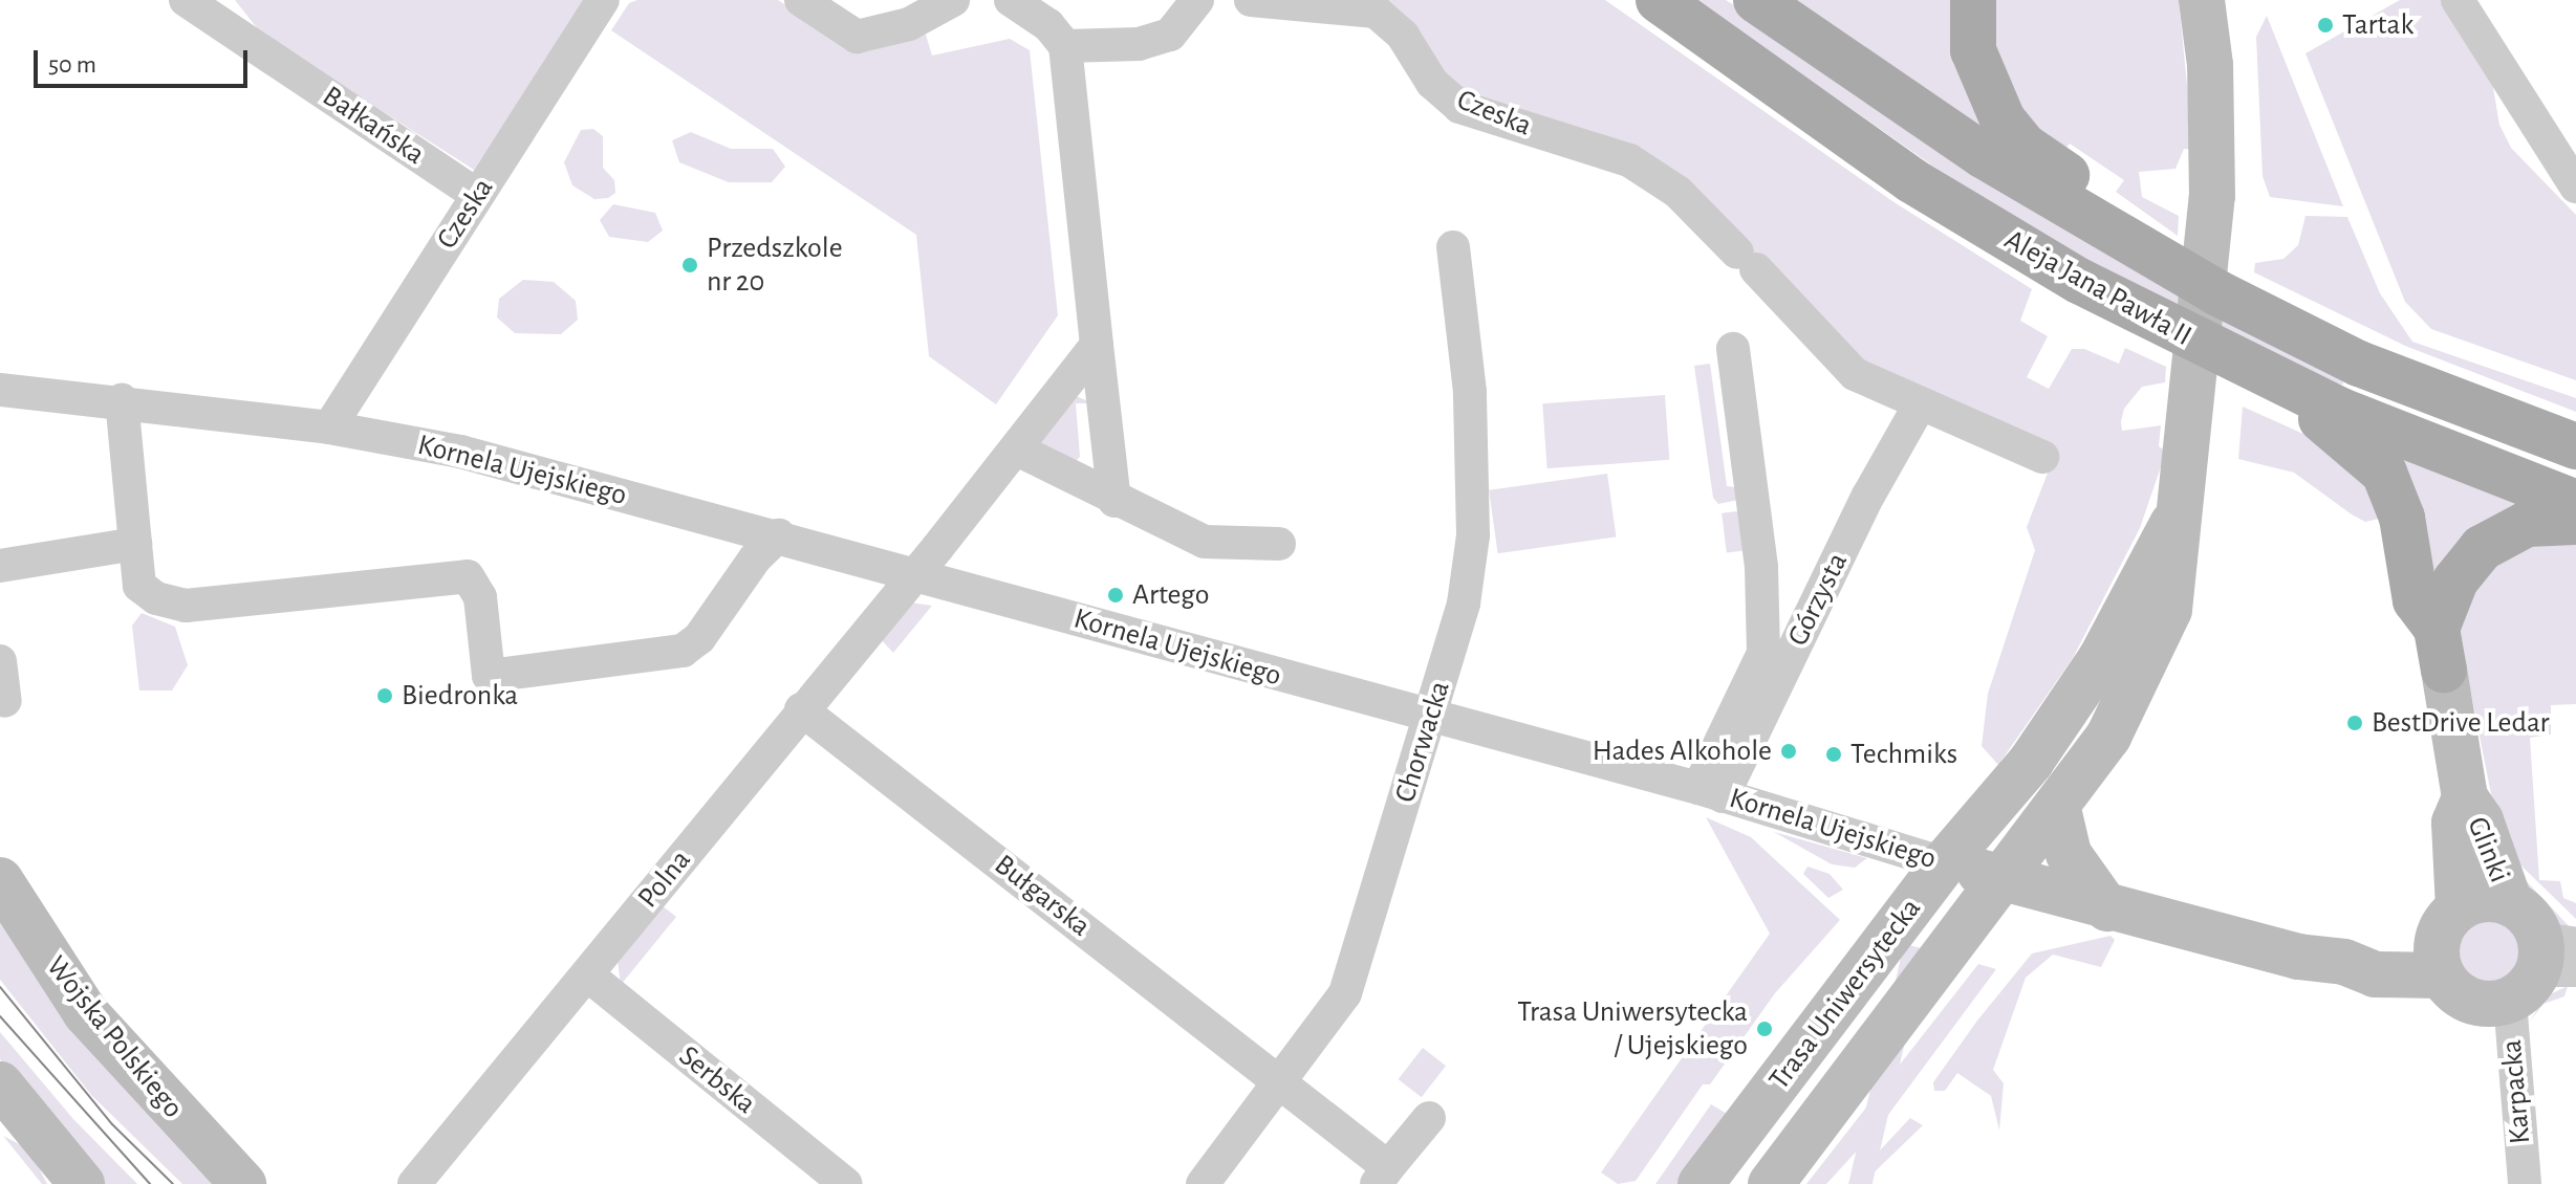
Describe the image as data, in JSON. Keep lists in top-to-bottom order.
{
  "streets": {
    "main road": [
      "Aleja Jana Pawła II",
      "Kornela Ujejskiego",
      "Glinki",
      "Trasa Uniwersytecka",
      "Wojska Polskiego"
    ],
    "street": [
      "Czeska",
      "Bałkańska",
      "Górzysta",
      "Chorwacka",
      "Polna",
      "Bułgarska",
      "Serbska",
      "Karpacka"
    ]
  },
  "crossings": [
    ["Czeska", "Bałkańska"],
    ["Czeska", "Kornela Ujejskiego"],
    ["Czeska", "Górzysta"],
    ["Kornela Ujejskiego", "Górzysta"],
    ["Kornela Ujejskiego", "Chorwacka"],
    ["Kornela Ujejskiego", "Glinki"],
    ["Kornela Ujejskiego", "Polna"],
    ["Kornela Ujejskiego", "Trasa Uniwersytecka"],
    ["Kornela Ujejskiego", "Karpacka"],
    ["Chorwacka", "Bułgarska"],
    ["Glinki", "Karpacka"],
    ["Polna", "Bułgarska"],
    ["Polna", "Serbska"]
  ],
  "places": [
    "Tartak",
    "Przedszkole nr 20",
    "Artego",
    "Biedronka",
    "BestDrive Ledar",
    "Hades Alkohole",
    "Techmiks",
    "Trasa Uniwersytecka / Ujejskiego"
  ],
  "scale_bar": "50 m"
}
